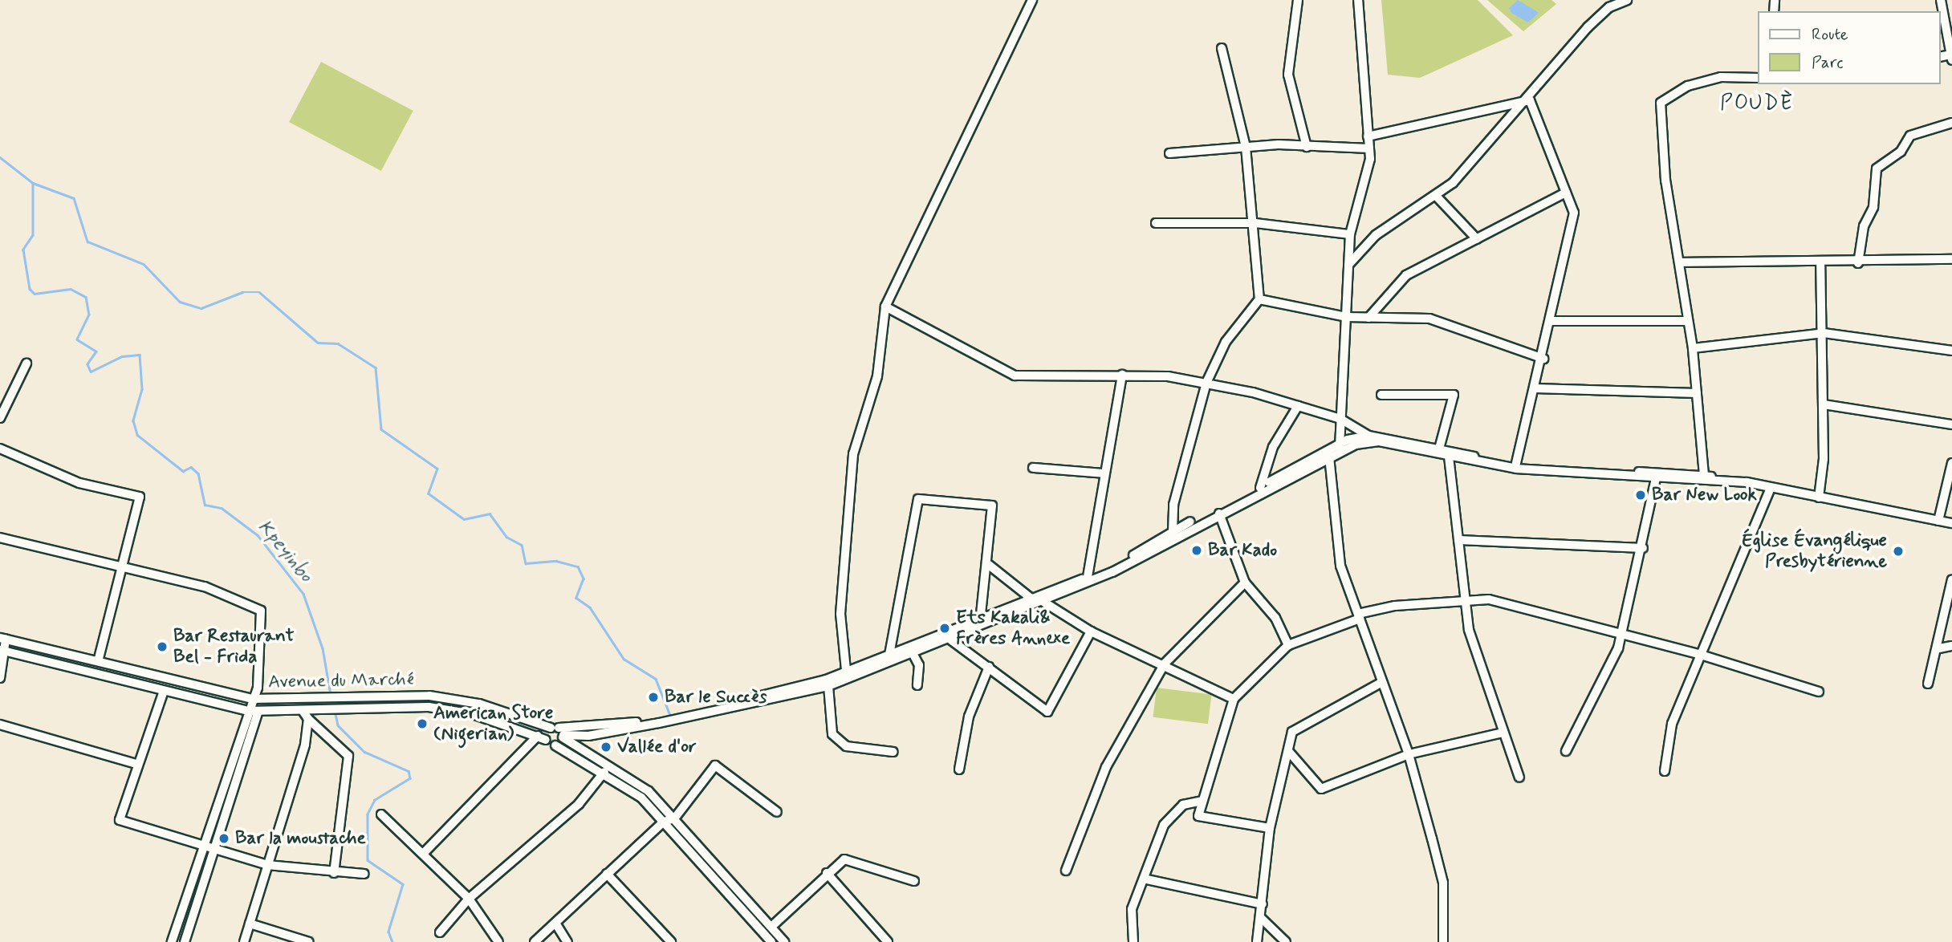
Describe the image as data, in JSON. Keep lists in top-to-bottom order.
{
  "streets": {
    "street": ["Avenue du Marché"]
  },
  "districts": ["POUDÈ"],
  "water": ["Kpeyinbo"],
  "places": [
    "Bar New Look",
    "Bar Kado",
    "Église Évangélique Presbytérienne",
    "Ets Kakali& Frères Annexe",
    "Bar Restaurant Bel - Frida",
    "Bar le Succès",
    "American Store (Nigerian)",
    "Vallée d'or",
    "Bar la moustache"
  ],
  "legend": ["Route", "Parc"]
}
